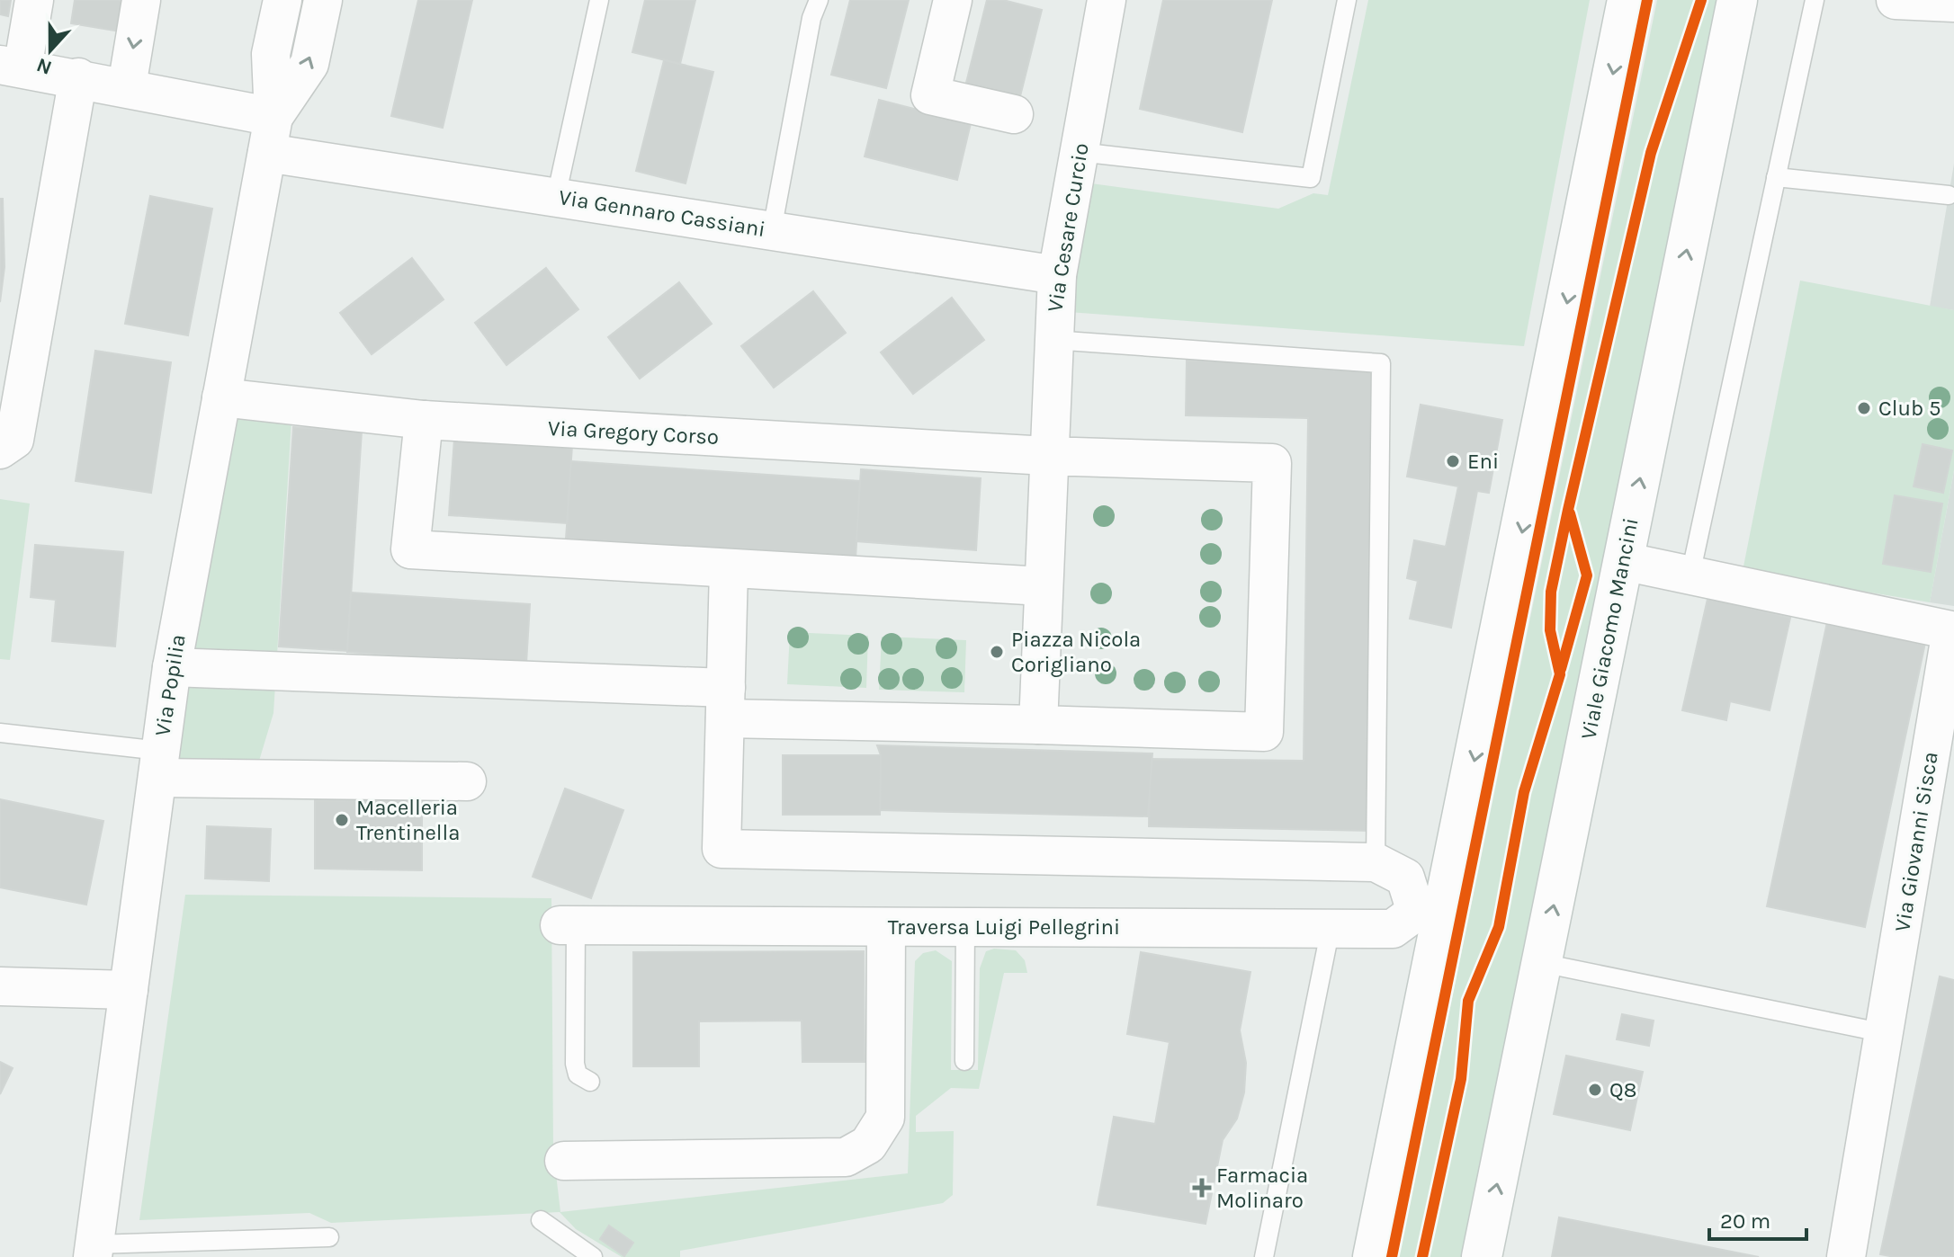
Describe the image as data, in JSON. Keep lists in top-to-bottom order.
{
  "streets": {
    "street": [
      "Via Gennaro Cassiani",
      "Via Cesare Curcio",
      "Via Gregory Corso",
      "Viale Giacomo Mancini",
      "Via Popilia",
      "Via Giovanni Sisca",
      "Traversa Luigi Pellegrini"
    ]
  },
  "crossings": [
    ["Via Gennaro Cassiani", "Via Cesare Curcio"],
    ["Via Gennaro Cassiani", "Via Popilia"],
    ["Via Cesare Curcio", "Via Gregory Corso"],
    ["Via Gregory Corso", "Via Popilia"],
    ["Viale Giacomo Mancini", "Via Giovanni Sisca"]
  ],
  "places": {
    "other": [
      "Club 5",
      "Eni",
      "Piazza Nicola Corigliano",
      "Macelleria Trentinella",
      "Q8"
    ],
    "health": ["Farmacia Molinaro"]
  },
  "scale_bar": "20 m",
  "north": "bottom"
}
